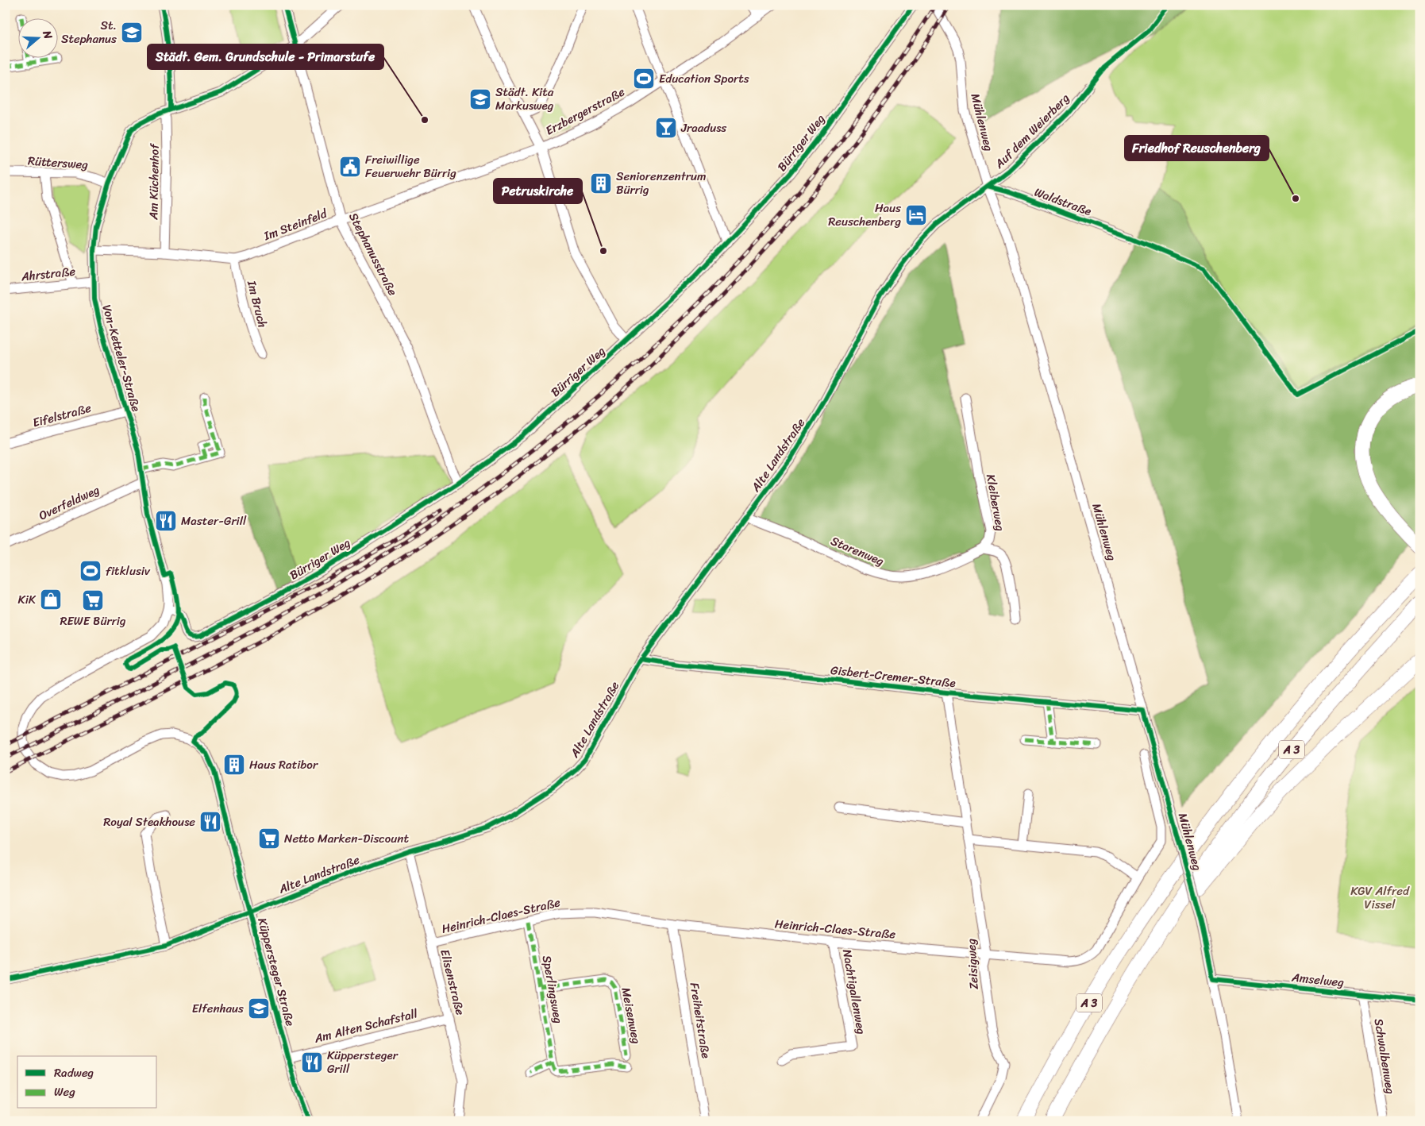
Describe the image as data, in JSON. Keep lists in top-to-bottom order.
{
  "streets": {
    "highway": ["A 3"],
    "street": [
      "Erzbergerstraße",
      "Mühlenweg",
      "Auf dem Weierberg",
      "Bürriger Weg",
      "Rüttersweg",
      "Am Küchenhof",
      "Waldstraße",
      "Im Steinfeld",
      "Stephanusstraße",
      "Ahrstraße",
      "Im Bruch",
      "Von-Ketteler-Straße",
      "Eifelstraße",
      "Alte Landstraße",
      "Overfeldweg",
      "Kleiberweg",
      "Starenweg",
      "Gisbert-Cremer-Straße",
      "Heinrich-Claes-Straße",
      "Zeisigweg",
      "Küppersteger Straße",
      "Amselweg",
      "Elisenstraße",
      "Sperlingsweg",
      "Nachtigallenweg",
      "Meisenweg",
      "Freiheitstraße",
      "Am Alten Schafstall",
      "Schwalbenweg"
    ]
  },
  "crossings": [
    ["Erzbergerstraße", "Im Steinfeld"],
    ["Mühlenweg", "Auf dem Weierberg"],
    ["Mühlenweg", "Waldstraße"],
    ["Mühlenweg", "Alte Landstraße"],
    ["Mühlenweg", "Gisbert-Cremer-Straße"],
    ["Mühlenweg", "Heinrich-Claes-Straße"],
    ["Mühlenweg", "Amselweg"],
    ["Auf dem Weierberg", "Waldstraße"],
    ["Auf dem Weierberg", "Alte Landstraße"],
    ["Bürriger Weg", "Stephanusstraße"],
    ["Bürriger Weg", "Von-Ketteler-Straße"],
    ["Rüttersweg", "Von-Ketteler-Straße"],
    ["Am Küchenhof", "Im Steinfeld"],
    ["Am Küchenhof", "Von-Ketteler-Straße"],
    ["Waldstraße", "Alte Landstraße"],
    ["Im Steinfeld", "Stephanusstraße"],
    ["Im Steinfeld", "Im Bruch"],
    ["Im Steinfeld", "Von-Ketteler-Straße"],
    ["Stephanusstraße", "Von-Ketteler-Straße"],
    ["Ahrstraße", "Von-Ketteler-Straße"],
    ["Von-Ketteler-Straße", "Eifelstraße"],
    ["Von-Ketteler-Straße", "Overfeldweg"],
    ["Von-Ketteler-Straße", "Küppersteger Straße"],
    ["Alte Landstraße", "Starenweg"],
    ["Alte Landstraße", "Gisbert-Cremer-Straße"],
    ["Alte Landstraße", "Küppersteger Straße"],
    ["Alte Landstraße", "Elisenstraße"],
    ["Kleiberweg", "Starenweg"],
    ["Gisbert-Cremer-Straße", "Zeisigweg"],
    ["Heinrich-Claes-Straße", "Zeisigweg"],
    ["Heinrich-Claes-Straße", "Elisenstraße"],
    ["Heinrich-Claes-Straße", "Sperlingsweg"],
    ["Heinrich-Claes-Straße", "Nachtigallenweg"],
    ["Heinrich-Claes-Straße", "Freiheitstraße"],
    ["Küppersteger Straße", "Am Alten Schafstall"],
    ["Amselweg", "Schwalbenweg"],
    ["Elisenstraße", "Am Alten Schafstall"],
    ["Sperlingsweg", "Meisenweg"]
  ],
  "parks": ["KGV Alfred Vissel"],
  "places": {
    "school or university": ["St. Stephanus", "Städt. Kita Markusweg", "Elfenhaus"],
    "sports": ["Education Sports", "fitklusiv"],
    "other": ["Städt. Gem. Grundschule - Primarstufe", "Friedhof Reuschenberg", "Petruskirche"],
    "bar": ["Jraaduss"],
    "public building": ["Freiwillige Feuerwehr Bürrig"],
    "building": ["Seniorenzentrum Bürrig", "Haus Ratibor"],
    "hotel": ["Haus Reuschenberg"],
    "restaurant": ["Master-Grill", "Royal Steakhouse", "Küppersteger Grill"],
    "shop": ["KiK"],
    "supermarket": ["REWE Bürrig", "Netto Marken-Discount"]
  },
  "legend": ["Radweg", "Weg"],
  "north": "right"
}
